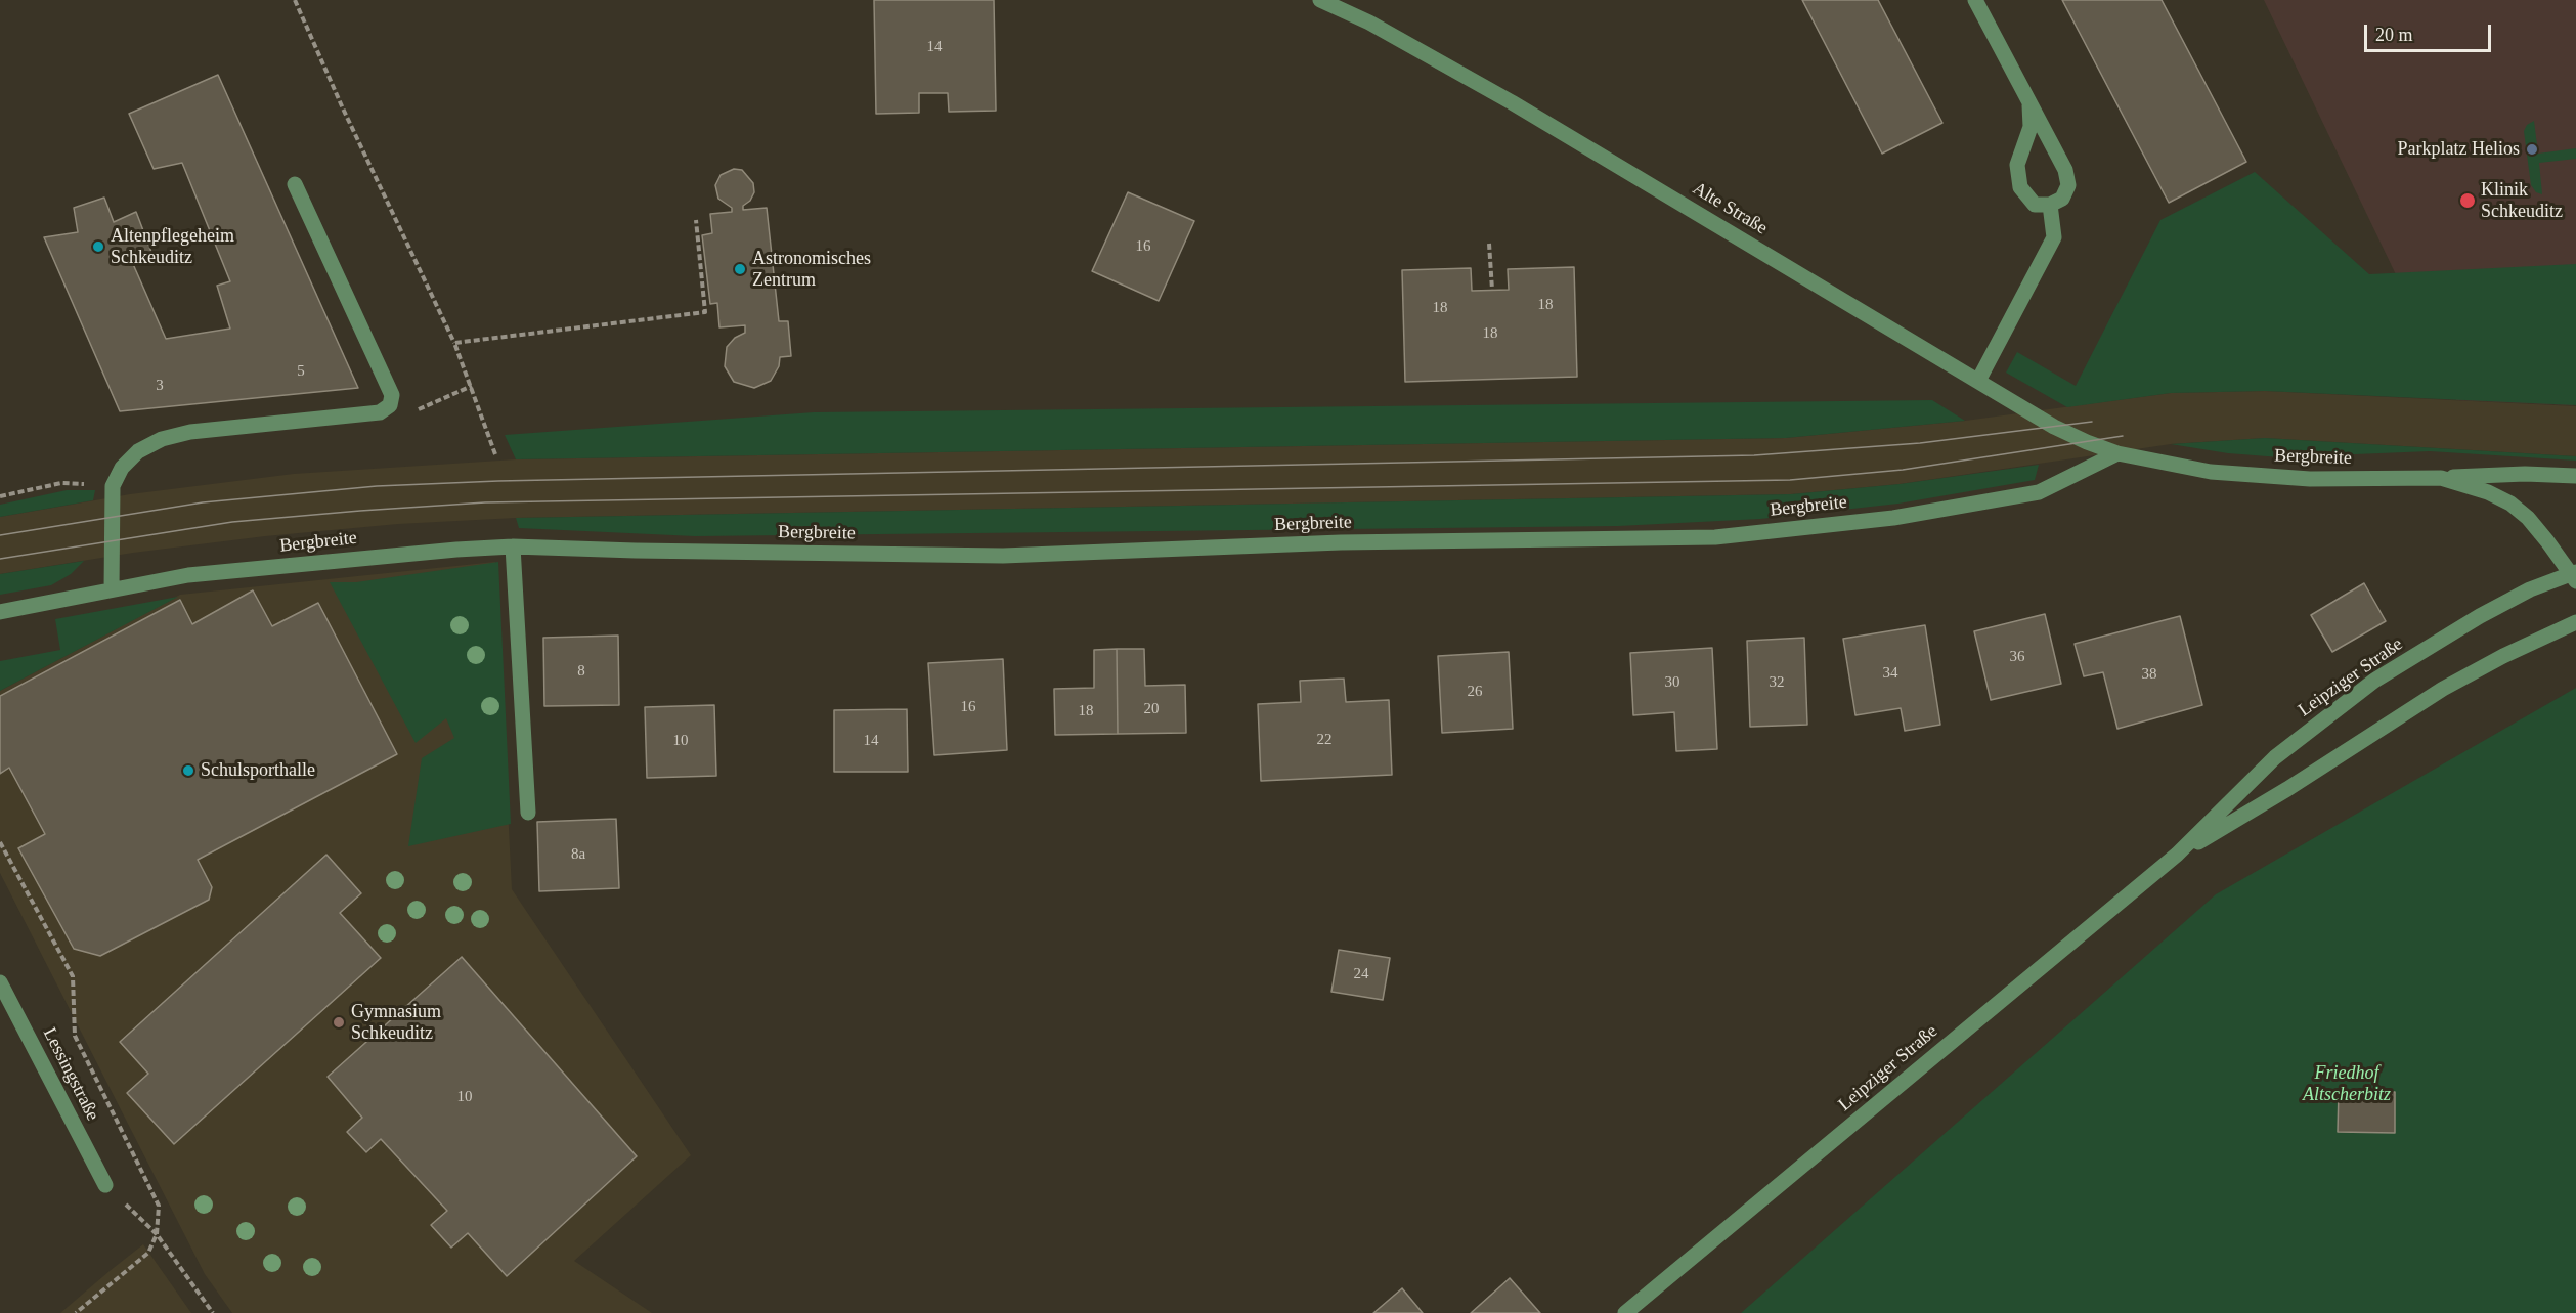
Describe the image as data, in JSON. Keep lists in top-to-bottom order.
{
  "streets": {
    "street": [
      "Alte Straße",
      "Bergbreite",
      "Leipziger Straße",
      "Lessingstraße"
    ]
  },
  "crossings": [
    ["Alte Straße", "Bergbreite"],
    ["Bergbreite", "Leipziger Straße"]
  ],
  "parks": ["Friedhof Altscherbitz"],
  "places": [
    "Parkplatz Helios",
    "Klinik Schkeuditz",
    "Altenpflegeheim Schkeuditz",
    "Astronomisches Zentrum",
    "Schulsporthalle",
    "Gymnasium Schkeuditz"
  ],
  "house_numbers": [
    "14",
    "16",
    "18",
    "18",
    "18",
    "5",
    "3",
    "36",
    "8",
    "34",
    "38",
    "30",
    "32",
    "26",
    "16",
    "20",
    "18",
    "22",
    "10",
    "14",
    "8a",
    "24",
    "10"
  ],
  "scale_bar": "20 m"
}
